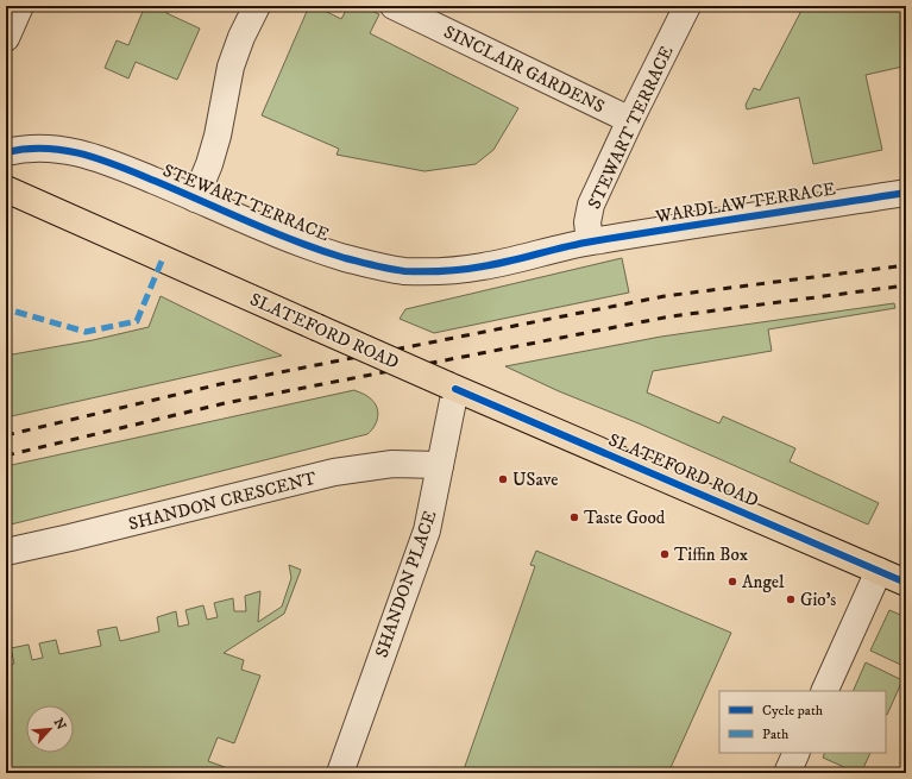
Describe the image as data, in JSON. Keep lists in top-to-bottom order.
{
  "streets": {
    "main road": ["SLATEFORD ROAD"],
    "street": [
      "SINCLAIR GARDENS",
      "STEWART TERRACE",
      "WARDLAW TERRACE",
      "SHANDON CRESCENT",
      "SHANDON PLACE"
    ]
  },
  "crossings": [
    ["SINCLAIR GARDENS", "STEWART TERRACE"],
    ["STEWART TERRACE", "WARDLAW TERRACE"],
    ["SLATEFORD ROAD", "SHANDON PLACE"],
    ["SHANDON CRESCENT", "SHANDON PLACE"]
  ],
  "places": [
    "USave",
    "Taste Good",
    "Tiffin Box",
    "Angel",
    "Gio’s"
  ],
  "legend": ["Cycle path", "Path"],
  "north": "top right"
}
